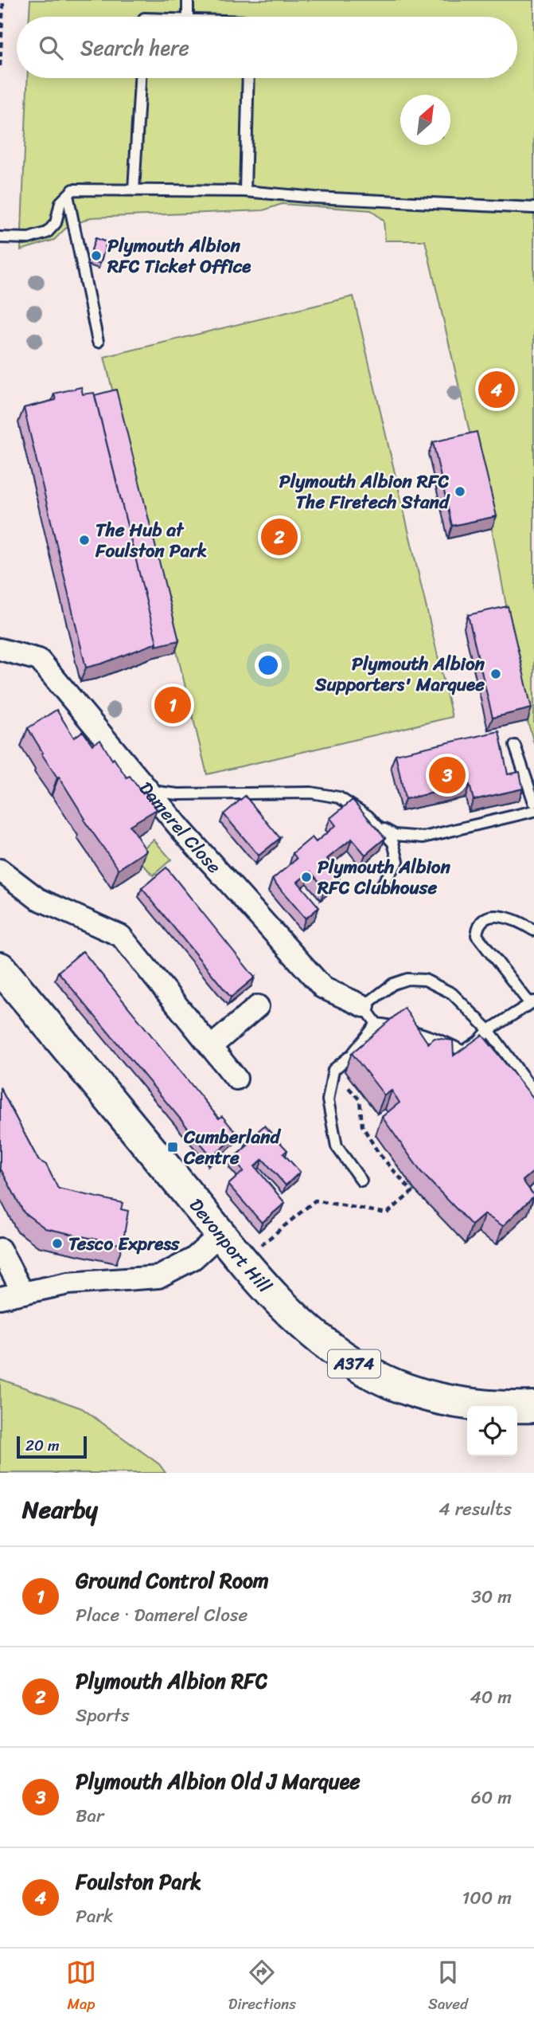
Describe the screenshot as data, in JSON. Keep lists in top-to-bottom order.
{
  "streets": {
    "main road": ["Devonport Hill", "A374"],
    "street": ["Damerel Close"]
  },
  "places": {
    "other": [
      "Plymouth Albion RFC Ticket Office",
      "Plymouth Albion RFC The Firetech Stand",
      "The Hub at Foulston Park",
      "Plymouth Albion Supporters' Marquee",
      "Plymouth Albion RFC Clubhouse",
      "Tesco Express"
    ],
    "transit": ["Cumberland Centre"]
  },
  "scale_bar": "20 m",
  "north": "top right",
  "page": {
    "search": "Search here",
    "pins": [
      "4",
      "2",
      "1",
      "3"
    ],
    "scale": "20 m",
    "heading": ["Nearby", "4 results"],
    "list": [
      {
        "mark": "1",
        "name": "Ground Control Room",
        "note": "Place · Damerel Close",
        "value": "30 m"
      },
      {
        "mark": "2",
        "name": "Plymouth Albion RFC",
        "note": "Sports",
        "value": "40 m"
      },
      {
        "mark": "3",
        "name": "Plymouth Albion Old J Marquee",
        "note": "Bar",
        "value": "60 m"
      },
      {
        "mark": "4",
        "name": "Foulston Park",
        "note": "Park",
        "value": "100 m"
      }
    ],
    "nav": ["Map", "Directions", "Saved"]
  }
}
